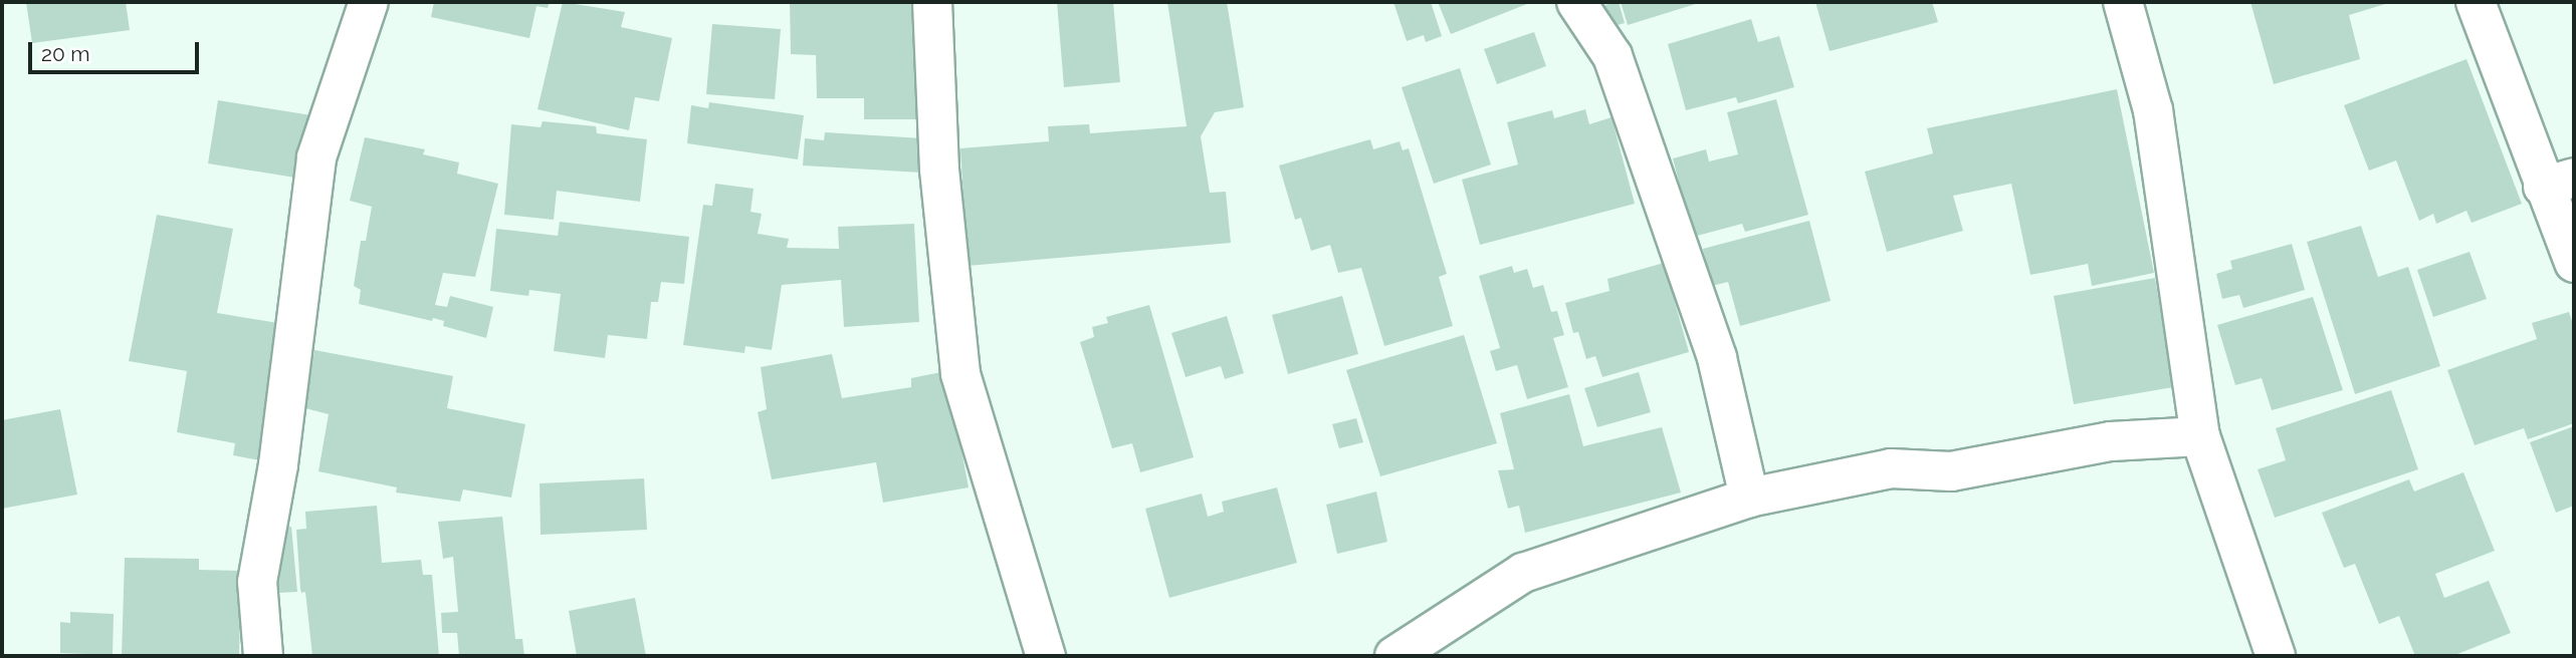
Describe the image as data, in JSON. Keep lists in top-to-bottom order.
{
  "scale_bar": "20 m"
}
